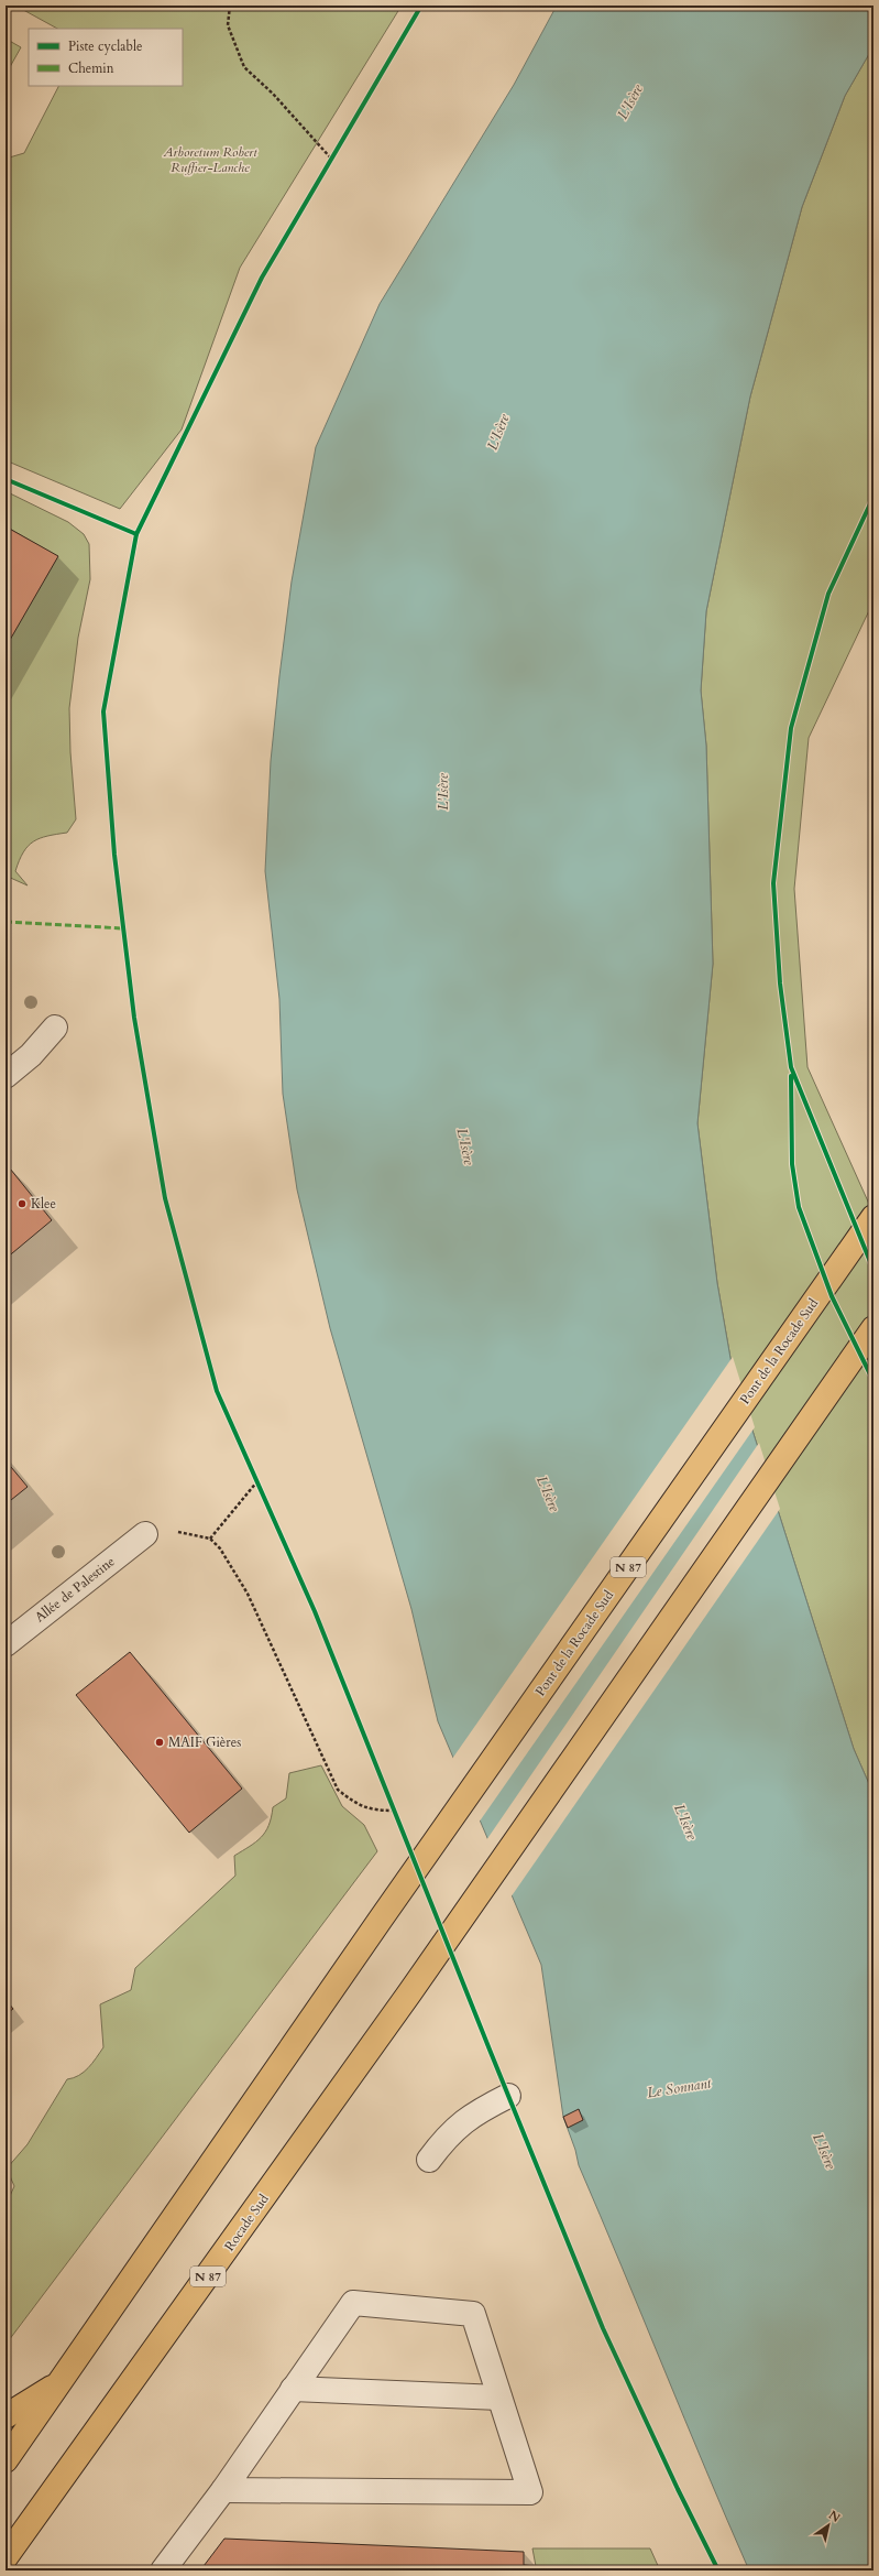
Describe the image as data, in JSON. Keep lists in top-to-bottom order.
{
  "streets": {
    "highway": ["Pont de la Rocade Sud", "N 87", "Rocade Sud"],
    "street": ["Allée de Palestine"]
  },
  "crossings": [
    ["Pont de la Rocade Sud", "N 87"]
  ],
  "water": ["L'Isère", "Le Sonnant"],
  "parks": ["Arboretum Robert Ruffier-Lanche"],
  "places": ["Klee", "MAIF Gières"],
  "legend": ["Piste cyclable", "Chemin"],
  "north": "top right"
}
